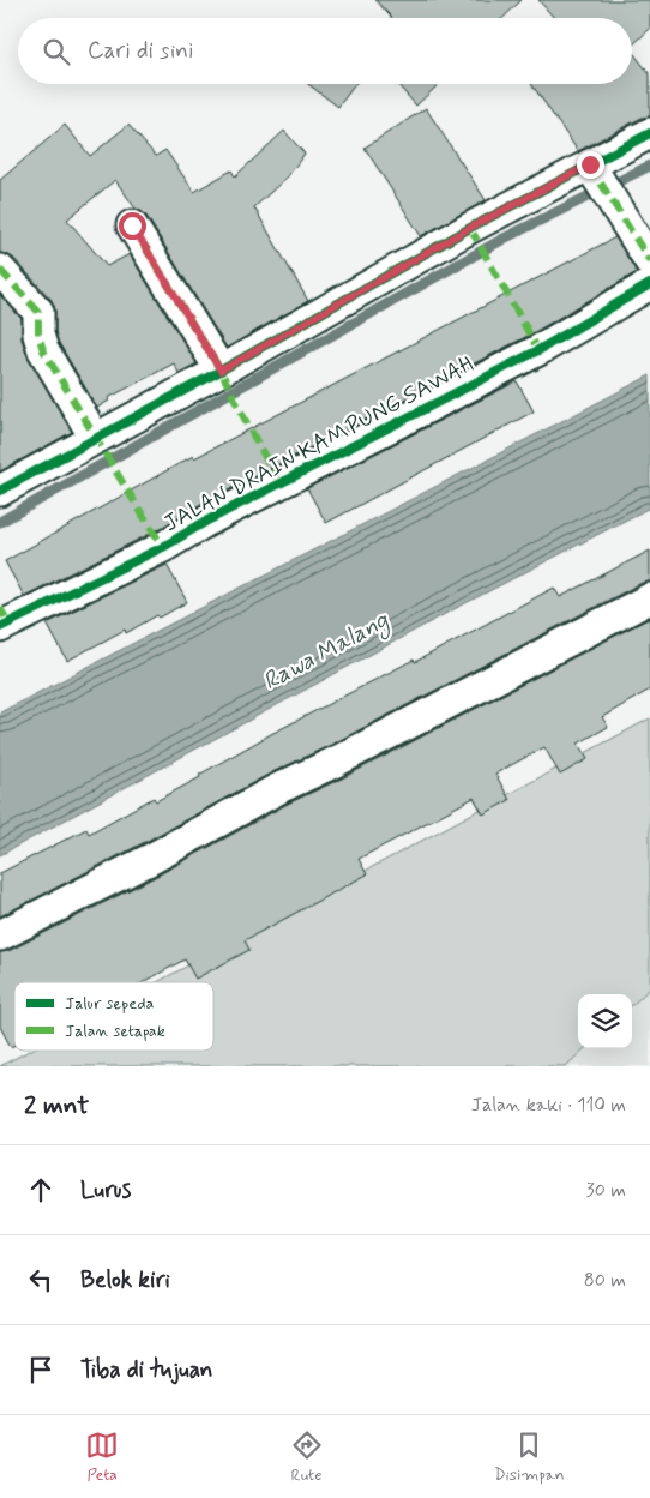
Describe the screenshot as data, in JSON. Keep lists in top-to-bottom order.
{
  "streets": {
    "street": ["JALAN DRAIN KAMPUNG SAWAH"]
  },
  "water": ["Rawa Malang"],
  "legend": ["Jalur sepeda", "Jalan setapak"],
  "page": {
    "search": "Cari di sini",
    "heading": ["2 mnt", "Jalan kaki · 110 m"],
    "list": [
      ["Lurus", "30 m"],
      ["Belok kiri", "80 m"],
      "Tiba di tujuan"
    ],
    "nav": ["Peta", "Rute", "Disimpan"]
  }
}
